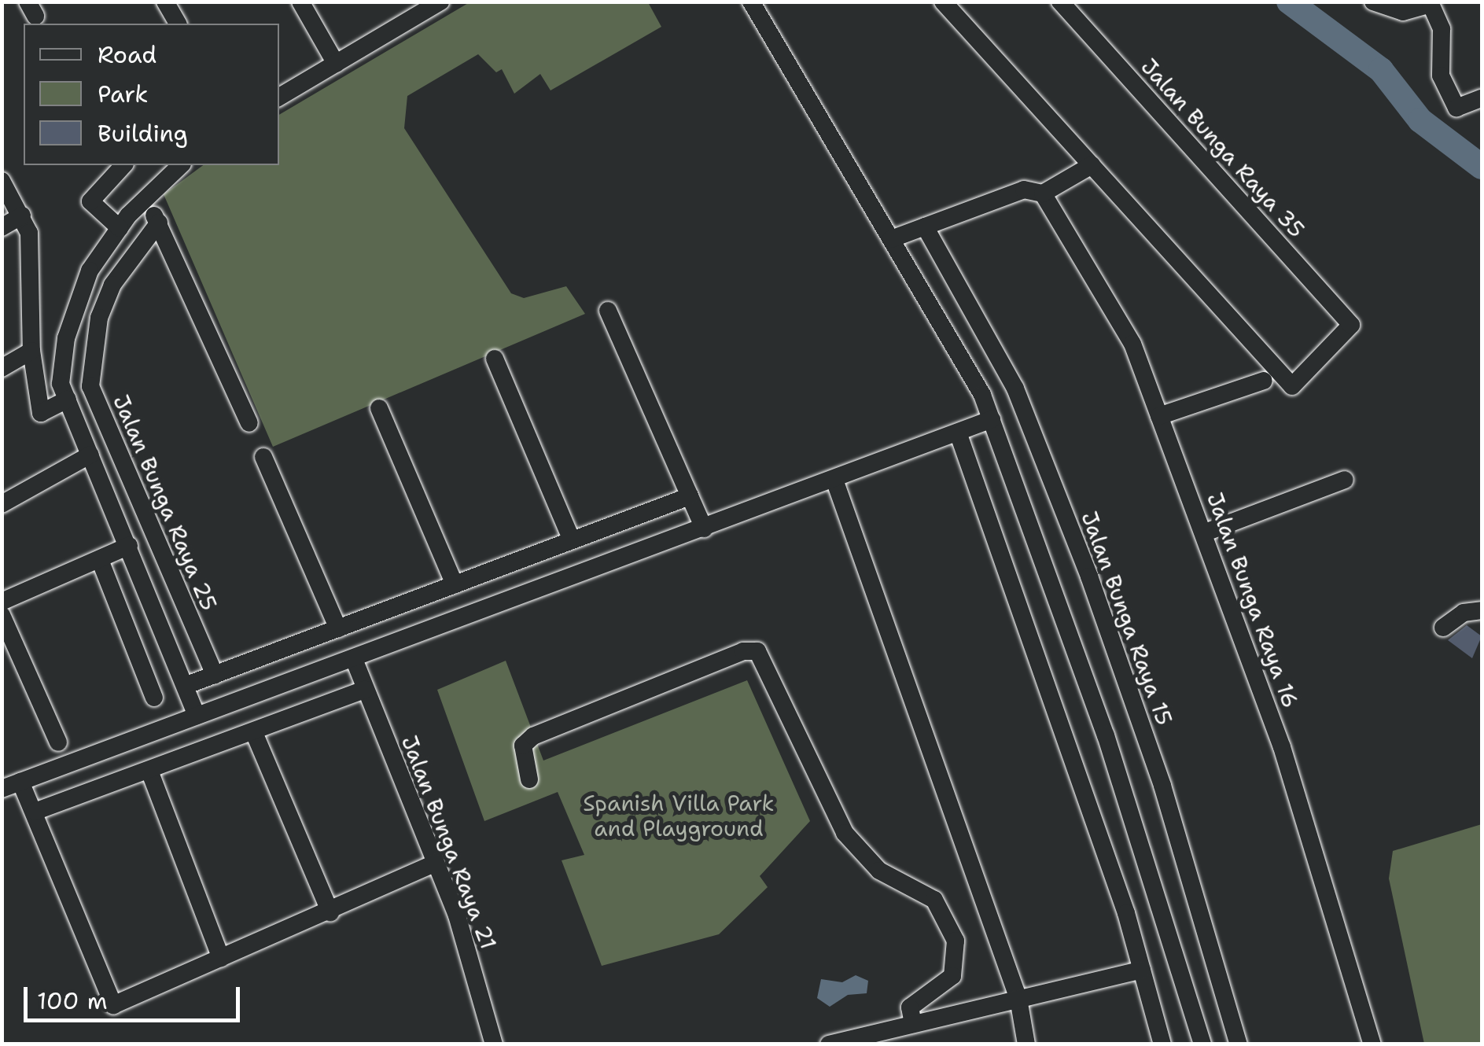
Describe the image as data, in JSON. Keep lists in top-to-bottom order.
{
  "streets": {
    "street": [
      "Jalan Bunga Raya 35",
      "Jalan Bunga Raya 25",
      "Jalan Bunga Raya 16",
      "Jalan Bunga Raya 15",
      "Jalan Bunga Raya 21"
    ]
  },
  "parks": ["Spanish Villa Park and Playground"],
  "legend": ["Road", "Park", "Building"],
  "scale_bar": "100 m"
}
